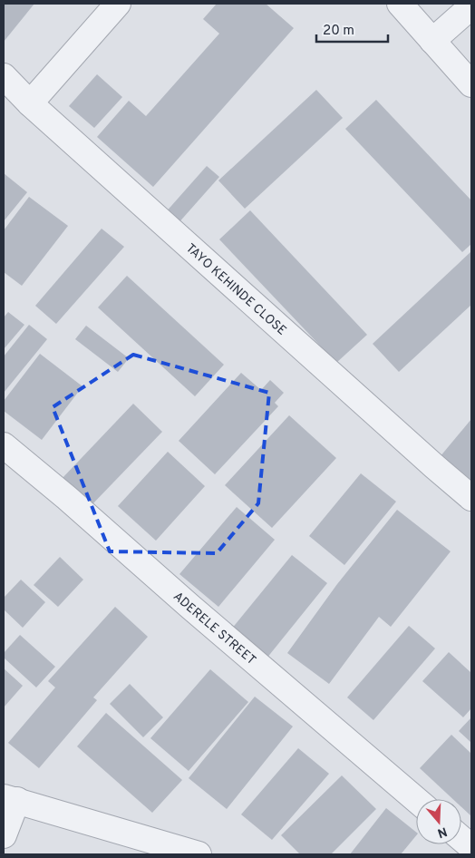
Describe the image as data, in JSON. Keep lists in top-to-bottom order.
{
  "streets": {
    "street": ["TAYO KEHINDE CLOSE", "ADERELE STREET"]
  },
  "scale_bar": "20 m",
  "north": "bottom"
}
